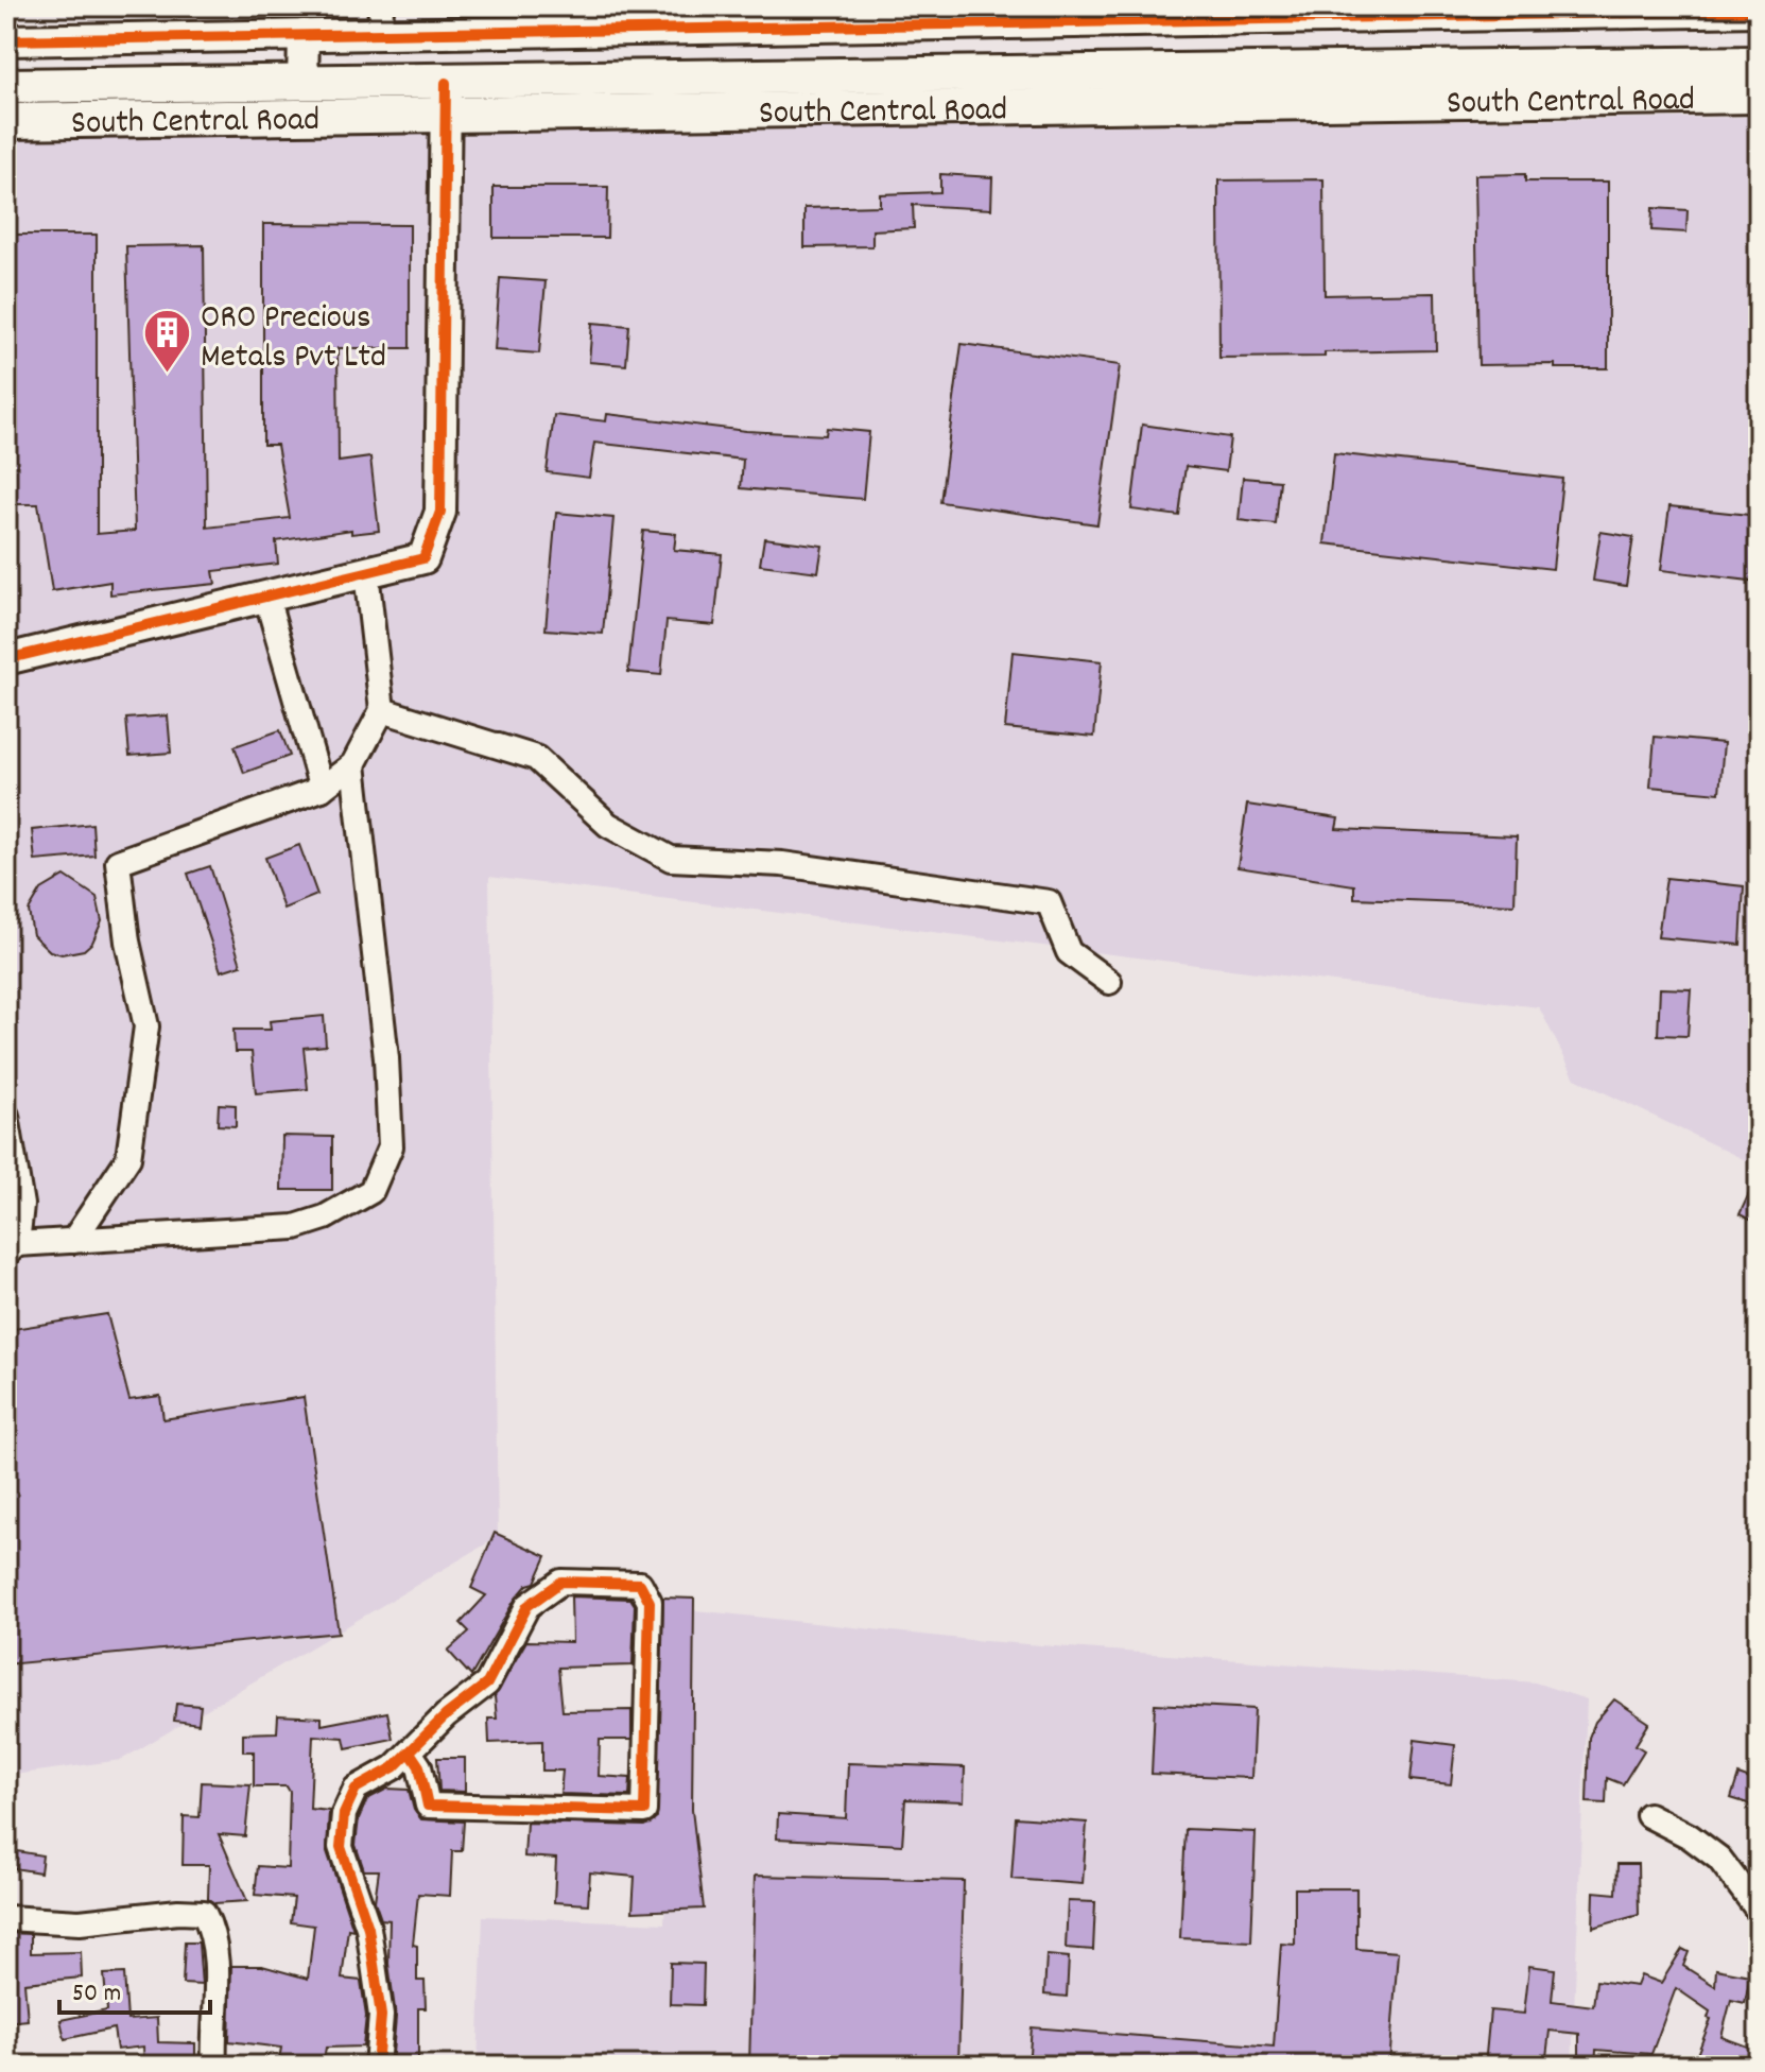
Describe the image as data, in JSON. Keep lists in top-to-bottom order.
{
  "streets": {
    "main road": ["South Central Road"]
  },
  "places": {
    "building": ["ORO Precious Metals Pvt Ltd"]
  },
  "scale_bar": "50 m"
}
